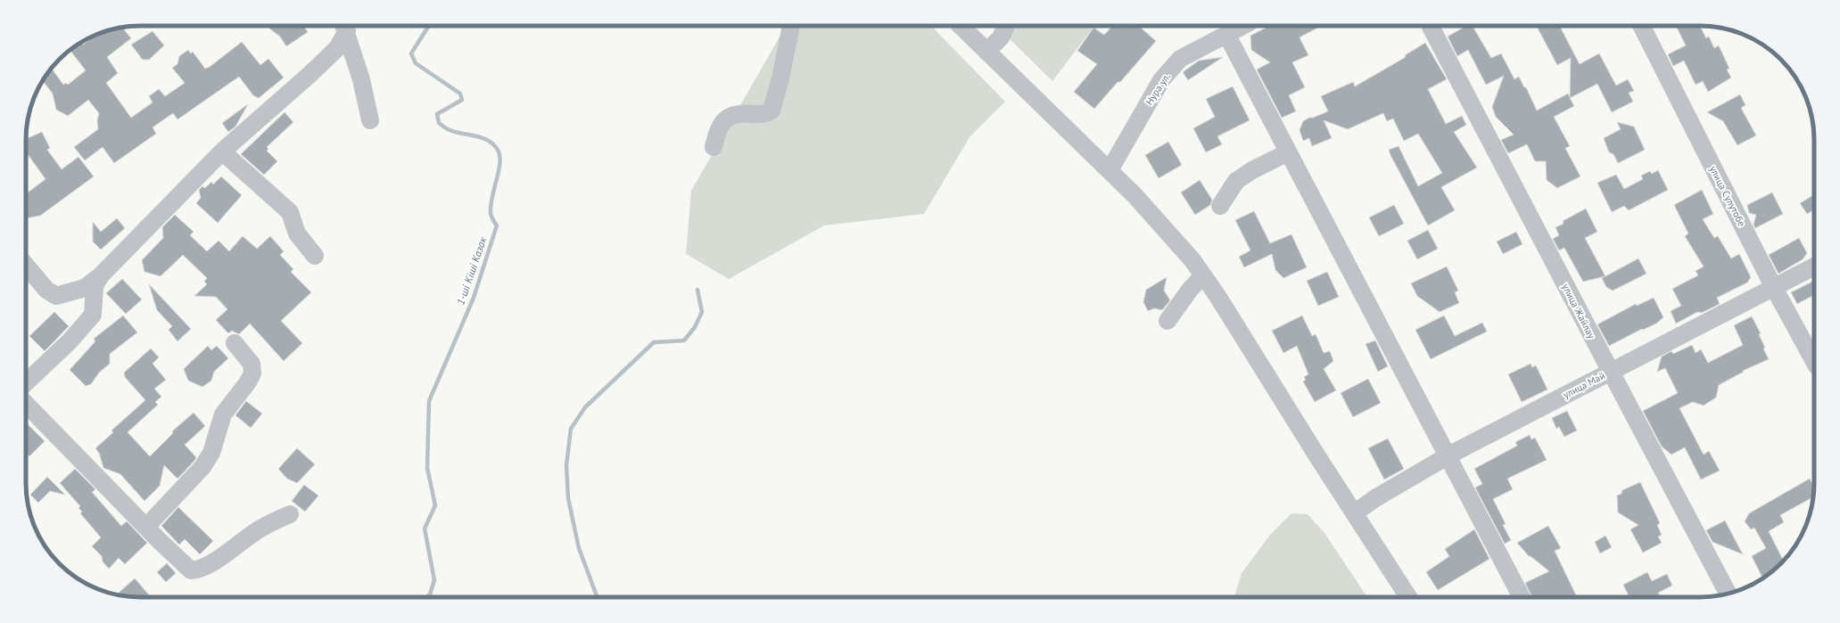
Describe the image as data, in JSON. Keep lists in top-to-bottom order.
{
  "streets": {
    "street": [
      "Нура ул.",
      "улица Сулутобе",
      "улица Жайлау",
      "улица Май"
    ]
  },
  "crossings": [
    ["улица Сулутобе", "улица Май"],
    ["улица Жайлау", "улица Май"]
  ],
  "water": ["1-ші Кіші Казак"]
}
